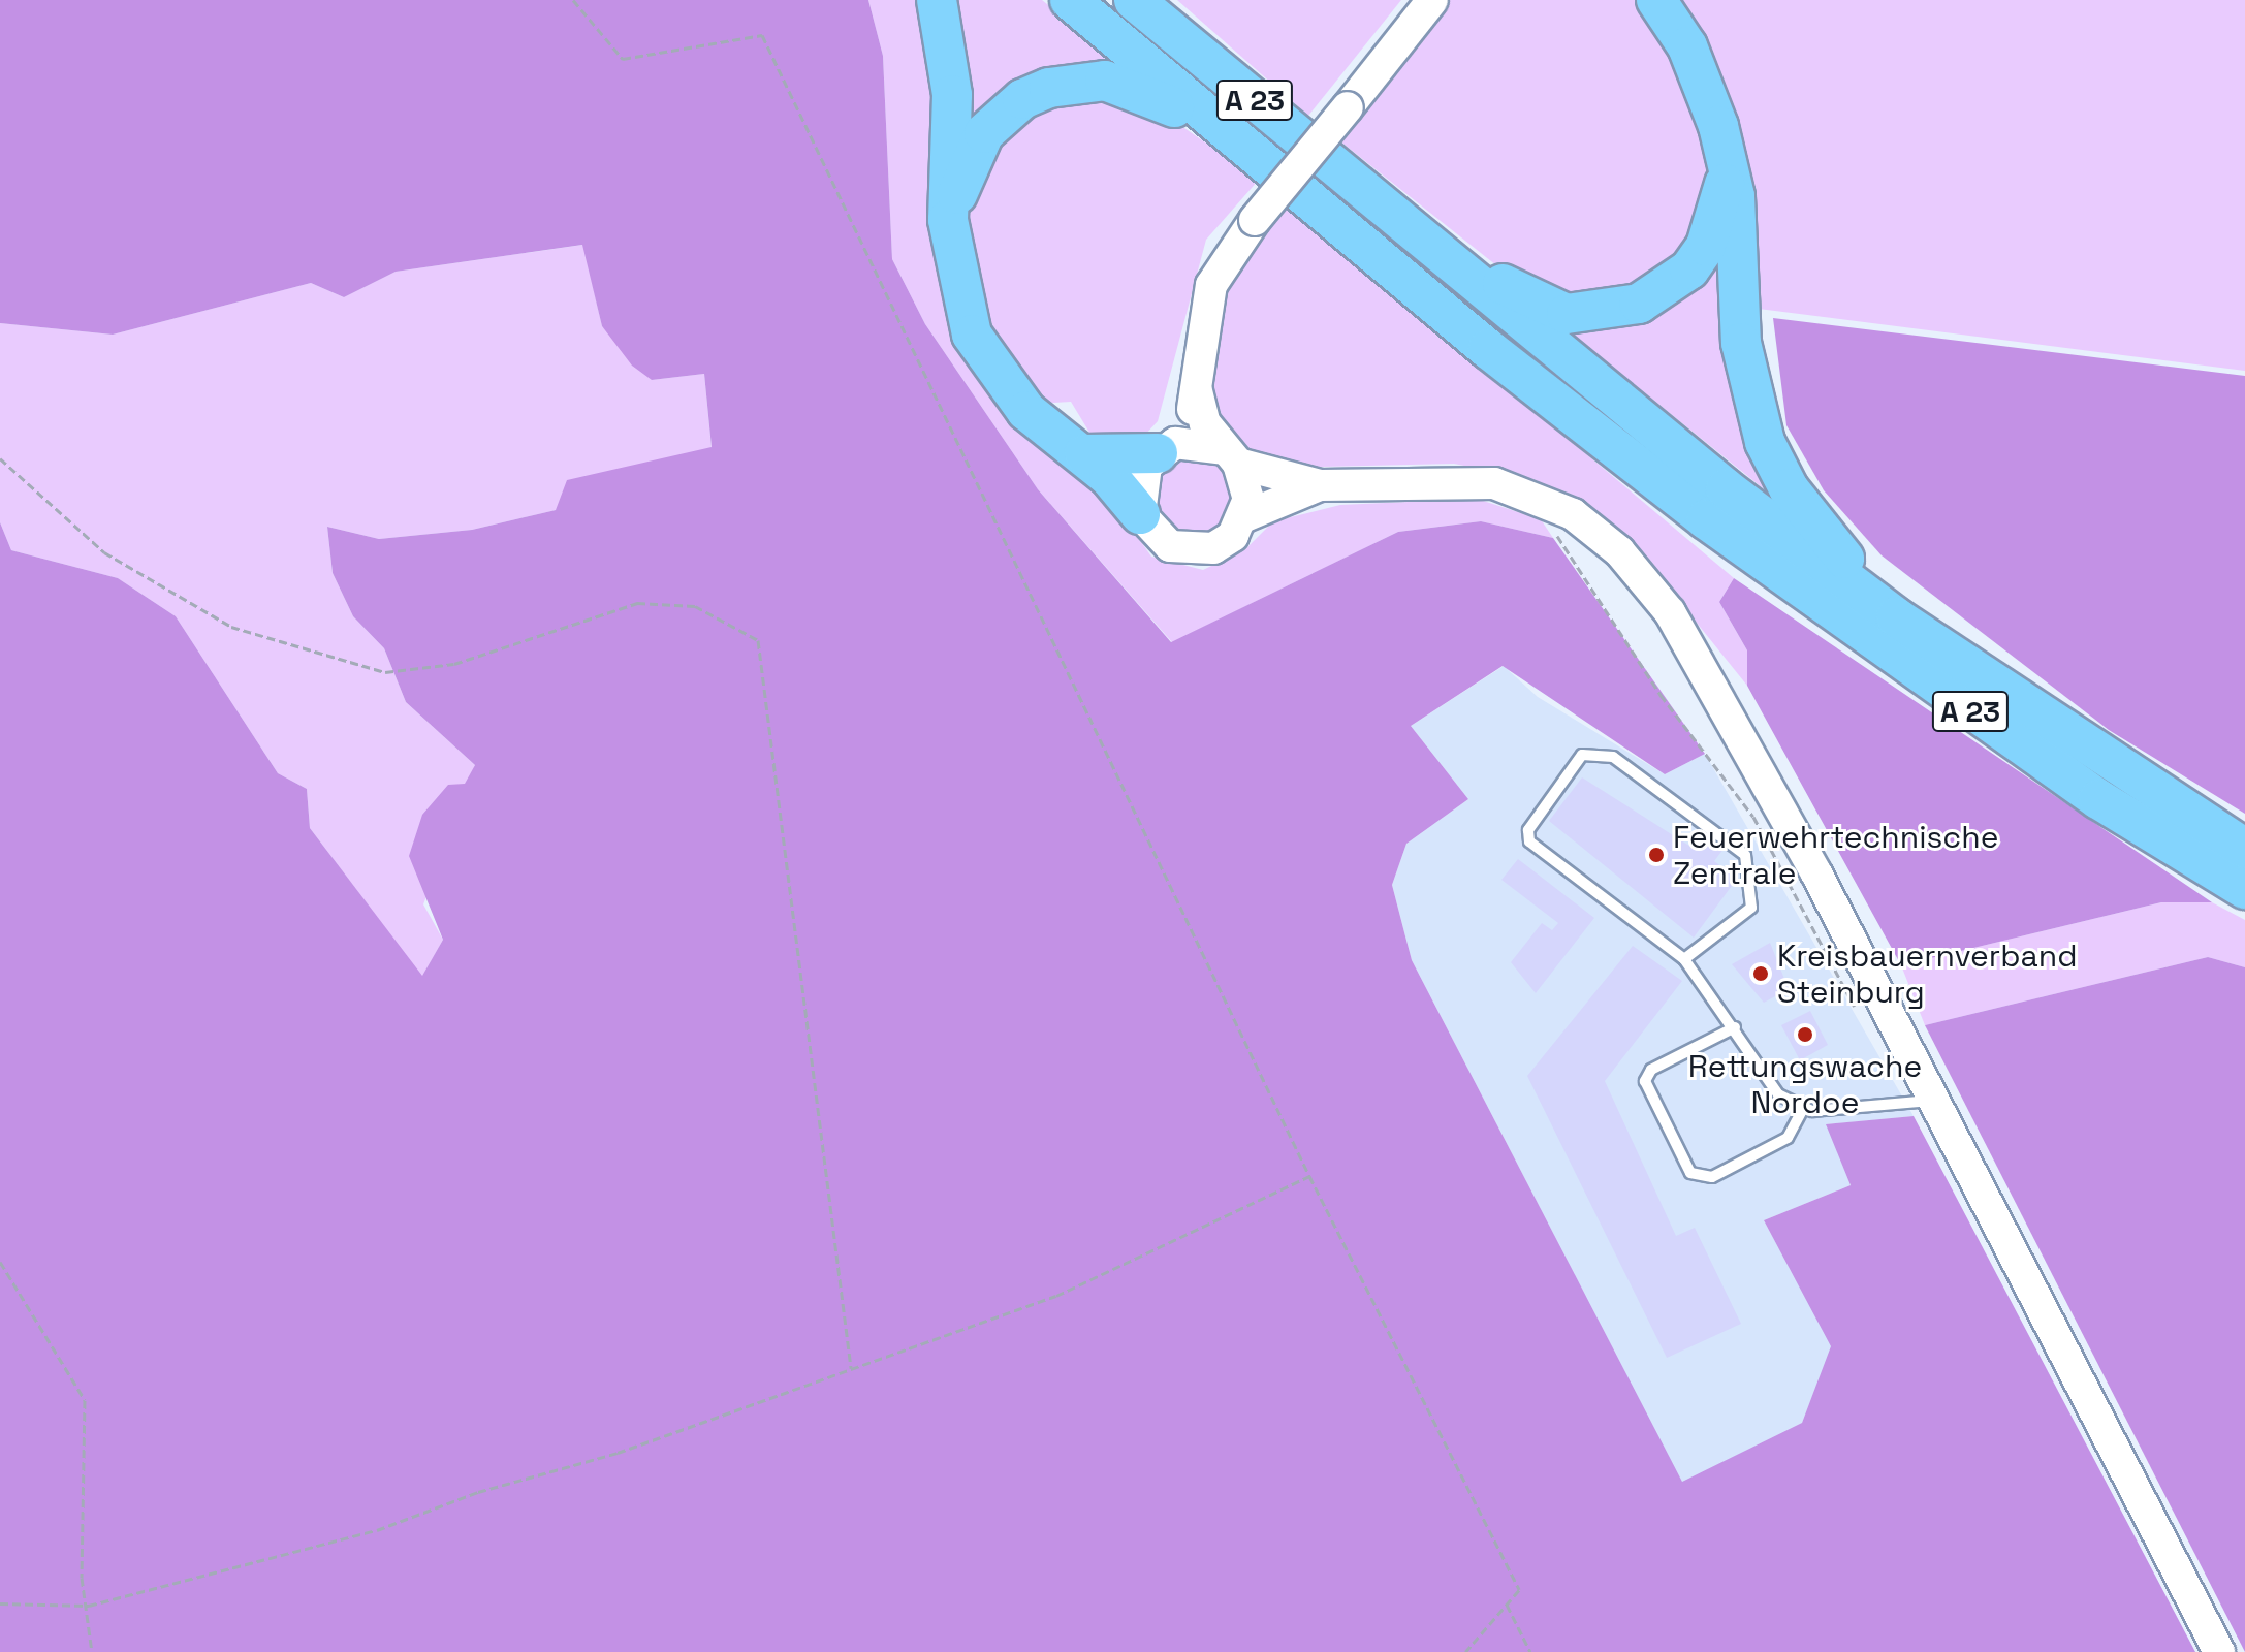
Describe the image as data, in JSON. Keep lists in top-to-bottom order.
{
  "streets": {
    "highway": ["A 23"]
  },
  "places": ["Feuerwehrtechnische Zentrale", "Kreisbauernverband Steinburg", "Rettungswache Nordoe"]
}
